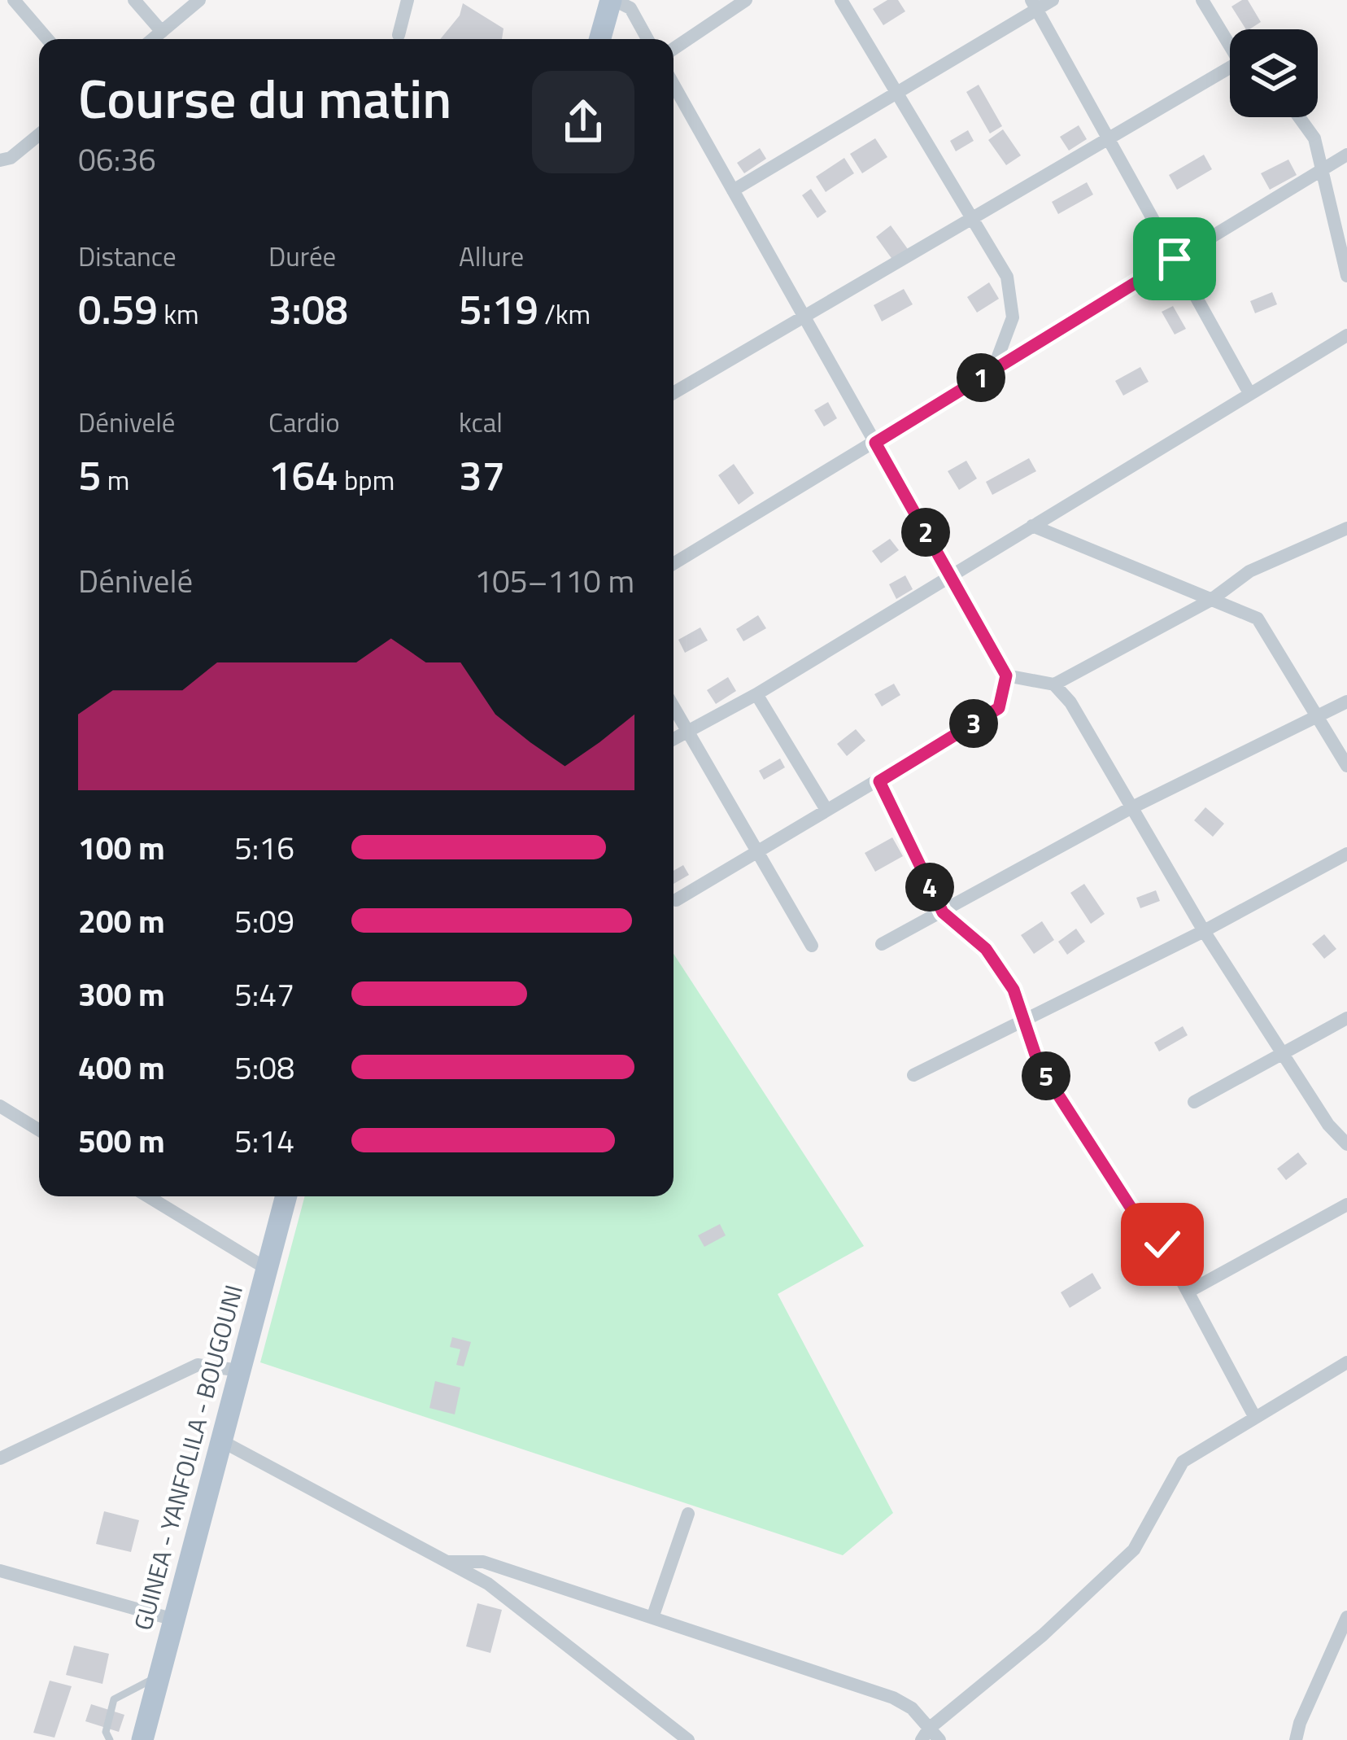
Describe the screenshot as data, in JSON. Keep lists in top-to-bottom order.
{
  "streets": {
    "main road": ["GUINEA - YANFOLILA - BOUGOUNI"]
  },
  "page": {
    "heading": ["Course du matin", "06:36"],
    "stats": [
      ["Distance", "0.59 km"],
      ["Durée", "3:08"],
      ["Allure", "5:19 /km"],
      ["Dénivelé", "5 m"],
      ["Cardio", "164 bpm"],
      ["kcal", "37"]
    ],
    "pins": [
      "1",
      "2",
      "3",
      "4",
      "5"
    ],
    "chart": ["Dénivelé", "105–110 m"],
    "list": [
      {
        "name": "100 m",
        "note": "5:16"
      },
      {
        "name": "200 m",
        "note": "5:09"
      },
      {
        "name": "300 m",
        "note": "5:47"
      },
      {
        "name": "400 m",
        "note": "5:08"
      },
      {
        "name": "500 m",
        "note": "5:14"
      }
    ]
  }
}
